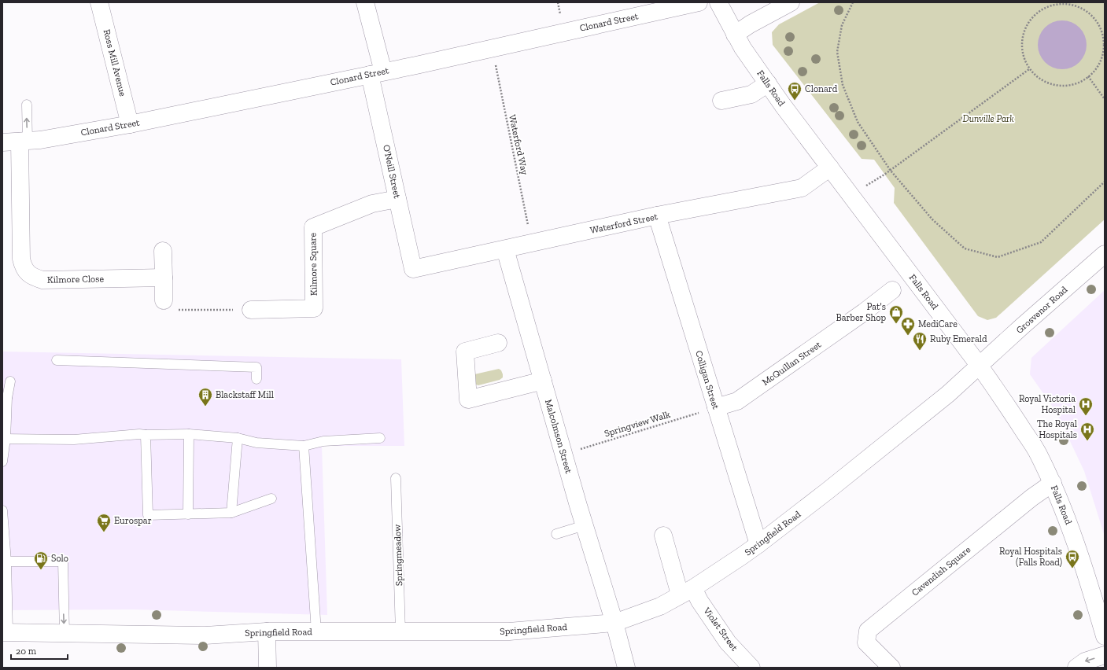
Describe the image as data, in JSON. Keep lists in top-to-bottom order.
{
  "streets": {
    "street": [
      "Clonard Street",
      "Ross Mill Avenue",
      "Falls Road",
      "O'Neill Street",
      "Waterford Street",
      "Kilmore Square",
      "Kilmore Close",
      "Grosvenor Road",
      "McQuillan Street",
      "Colligan Street",
      "Malcolmson Street",
      "Springfield Road",
      "Cavendish Square",
      "Violet Street"
    ],
    "lane": ["Springmeadow"],
    "path": ["Waterford Way", "Springview Walk"]
  },
  "crossings": [
    ["Clonard Street", "Ross Mill Avenue"],
    ["Clonard Street", "Waterford Way"],
    ["Clonard Street", "O'Neill Street"],
    ["Clonard Street", "Kilmore Close"],
    ["Falls Road", "Waterford Street"],
    ["Falls Road", "Grosvenor Road"],
    ["Falls Road", "Springfield Road"],
    ["Falls Road", "Cavendish Square"],
    ["Waterford Way", "Waterford Street"],
    ["O'Neill Street", "Waterford Street"],
    ["O'Neill Street", "Kilmore Square"],
    ["Waterford Street", "Colligan Street"],
    ["Waterford Street", "Malcolmson Street"],
    ["Grosvenor Road", "Springfield Road"],
    ["McQuillan Street", "Colligan Street"],
    ["McQuillan Street", "Springview Walk"],
    ["Colligan Street", "Springview Walk"],
    ["Colligan Street", "Springfield Road"],
    ["Springview Walk", "Malcolmson Street"],
    ["Malcolmson Street", "Springfield Road"],
    ["Springfield Road", "Springmeadow"],
    ["Springfield Road", "Violet Street"]
  ],
  "parks": ["Dunville Park"],
  "places": {
    "bus stop": ["Clonard", "Royal Hospitals (Falls Road)"],
    "shop": ["Pat's Barber Shop"],
    "pharmacy": ["MediCare"],
    "restaurant": ["Ruby Emerald"],
    "building": ["Blackstaff Mill"],
    "hospital": ["Royal Victoria Hospital", "The Royal Hospitals"],
    "supermarket": ["Eurospar"],
    "fuel station": ["Solo"]
  },
  "scale_bar": "20 m"
}
